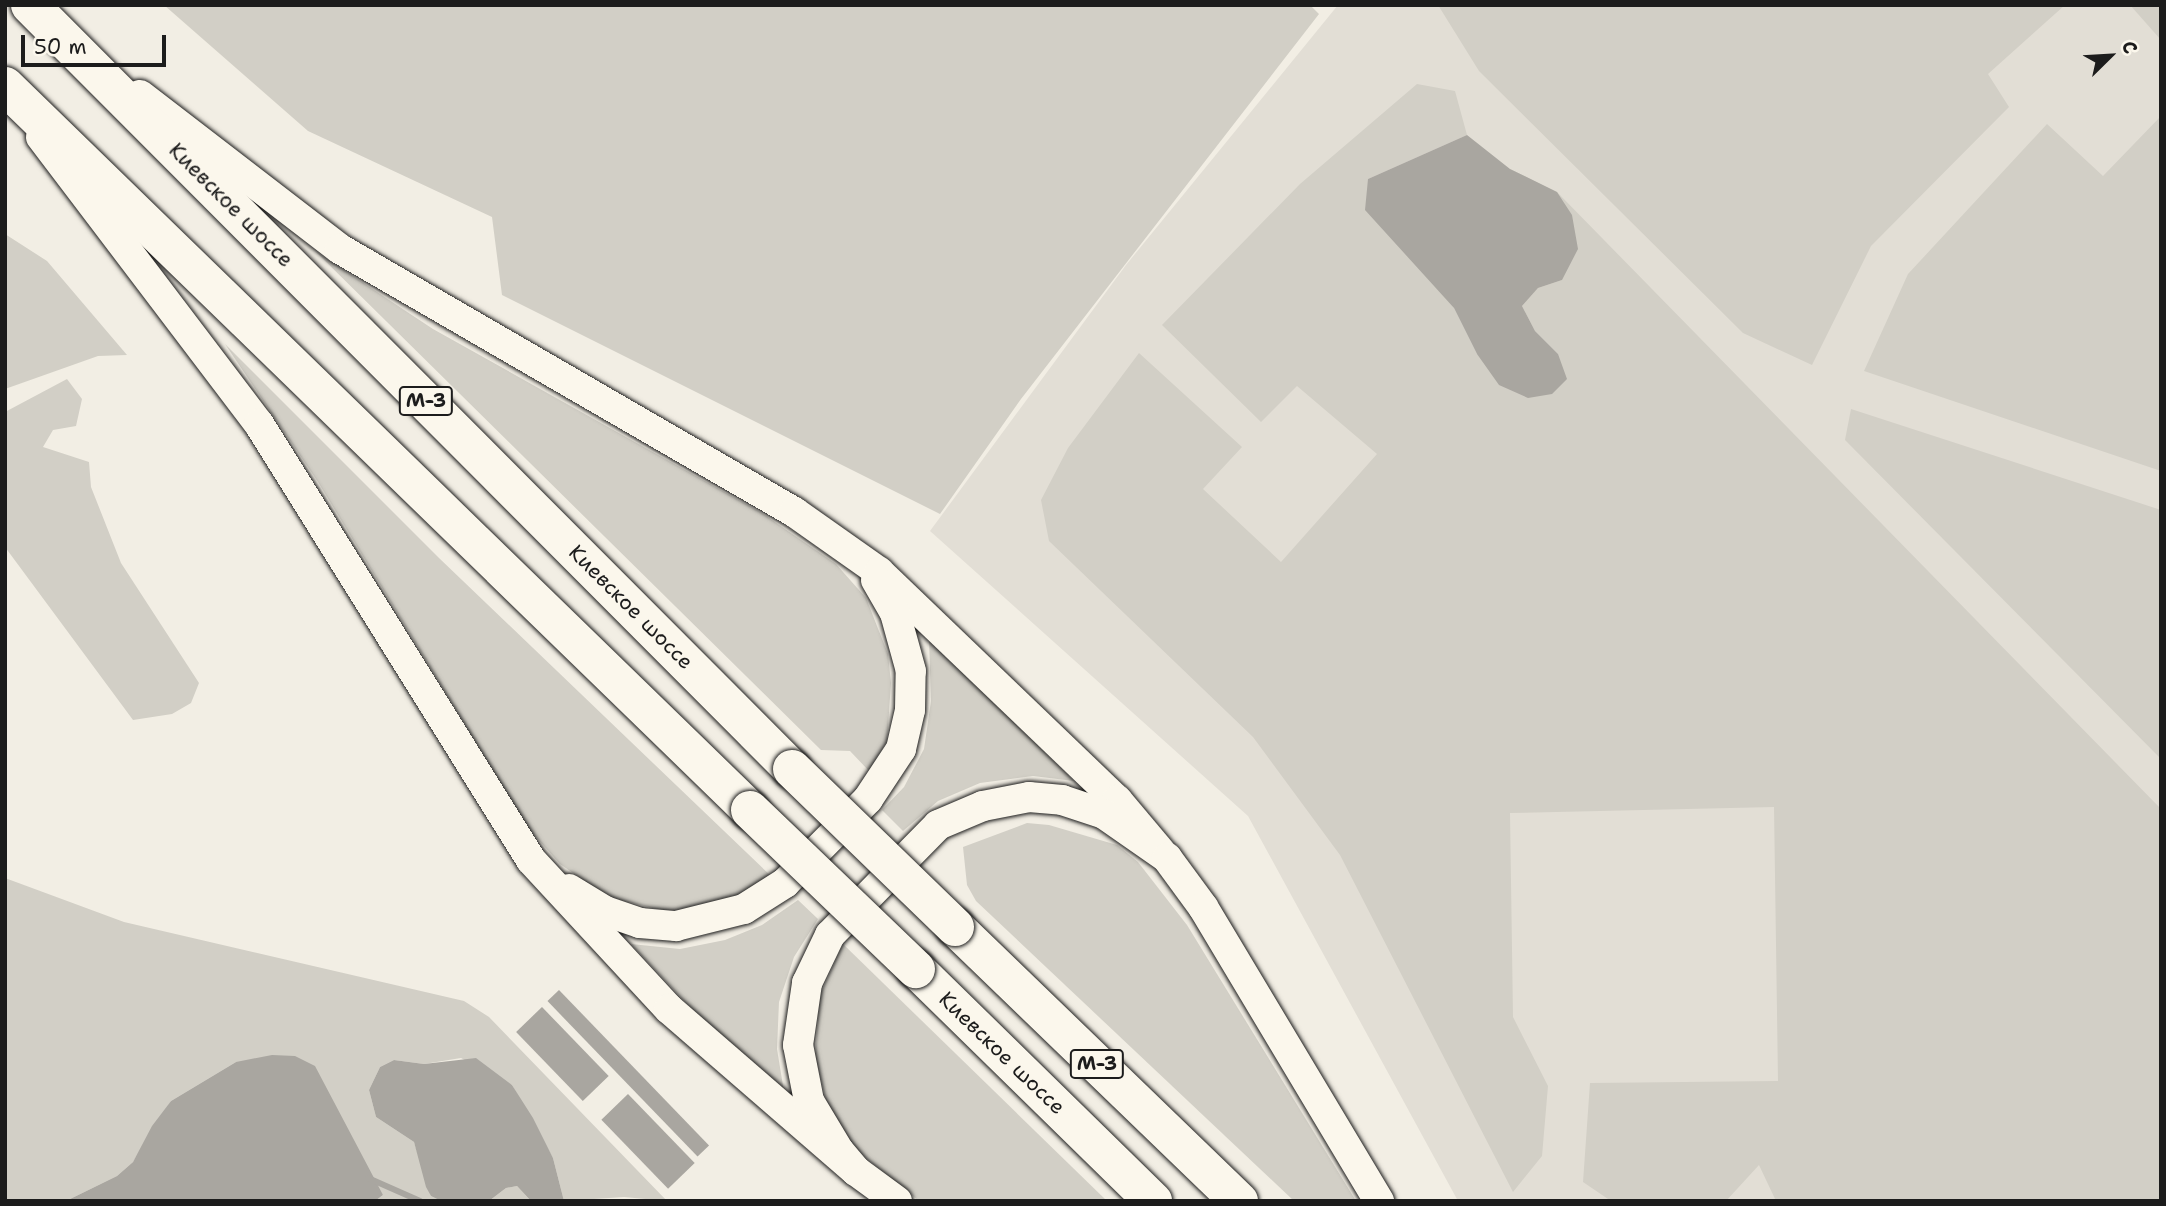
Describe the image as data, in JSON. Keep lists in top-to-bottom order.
{
  "streets": {
    "highway": ["Киевское шоссе", "М-3"]
  },
  "scale_bar": "50 m",
  "north": "top right"
}
